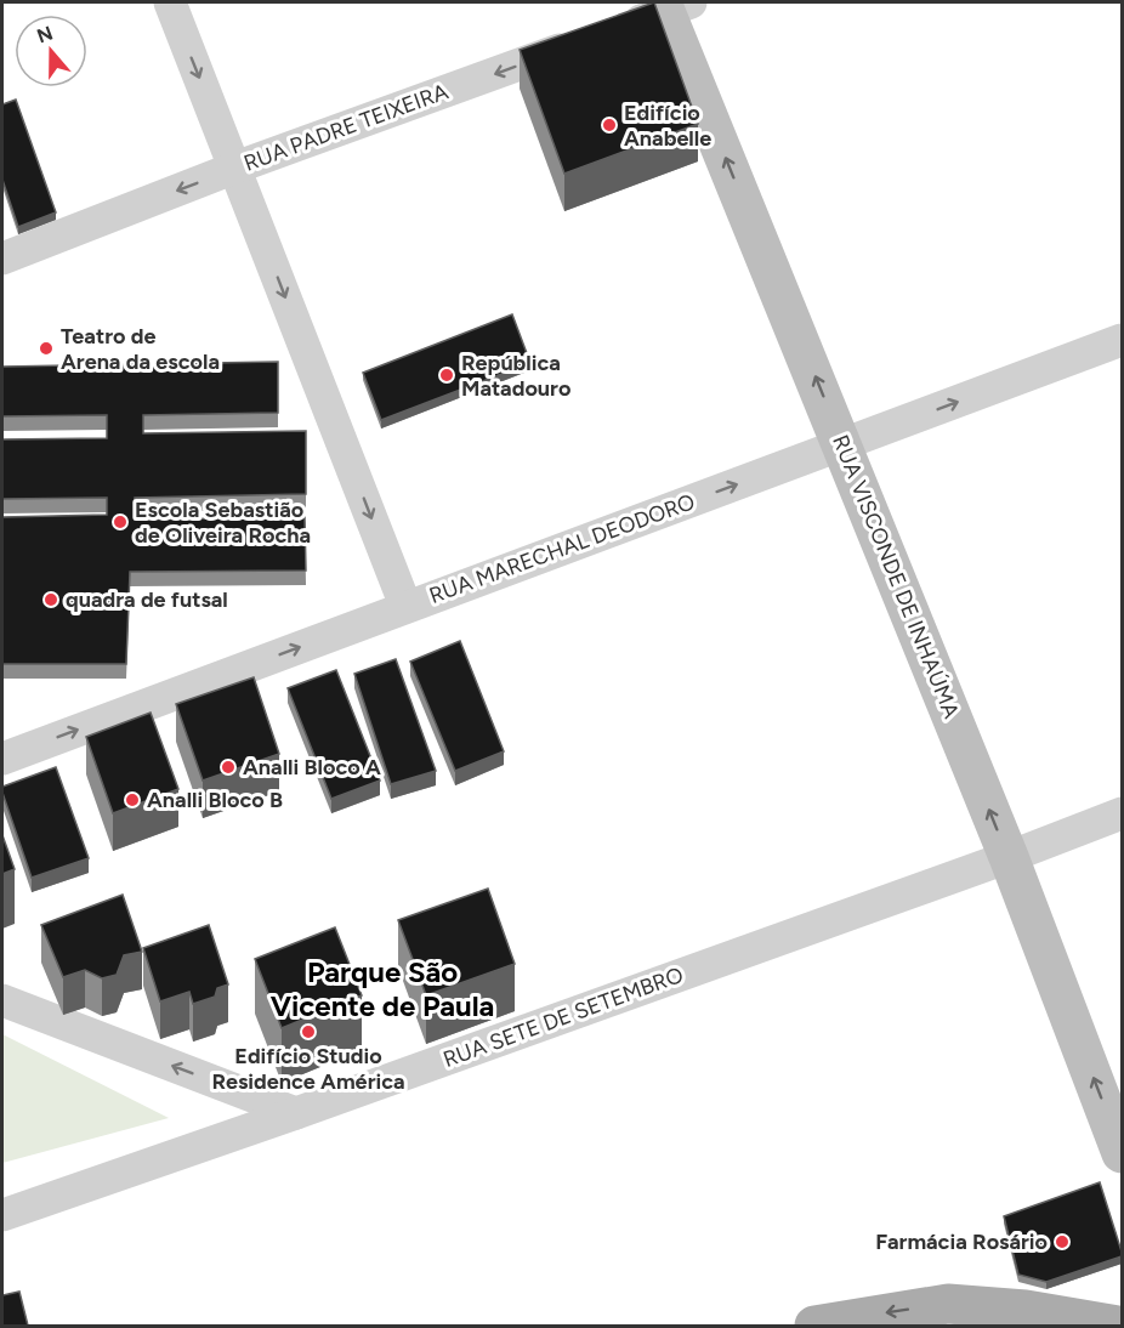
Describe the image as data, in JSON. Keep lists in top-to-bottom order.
{
  "streets": {
    "street": [
      "RUA PADRE TEIXEIRA",
      "RUA MARECHAL DEODORO",
      "RUA VISCONDE DE INHAÚMA",
      "RUA SETE DE SETEMBRO"
    ]
  },
  "crossings": [
    ["RUA PADRE TEIXEIRA", "RUA VISCONDE DE INHAÚMA"],
    ["RUA MARECHAL DEODORO", "RUA VISCONDE DE INHAÚMA"],
    ["RUA VISCONDE DE INHAÚMA", "RUA SETE DE SETEMBRO"]
  ],
  "one_way": ["RUA PADRE TEIXEIRA", "RUA MARECHAL DEODORO", "RUA VISCONDE DE INHAÚMA"],
  "districts": ["Parque São Vicente de Paula"],
  "places": [
    "Edifício Anabelle",
    "Teatro de Arena da escola",
    "República Matadouro",
    "Escola Sebastião de Oliveira Rocha",
    "quadra de futsal",
    "Analli Bloco A",
    "Analli Bloco B",
    "Edifício Studio Residence América",
    "Farmácia Rosário"
  ],
  "north": "top"
}
